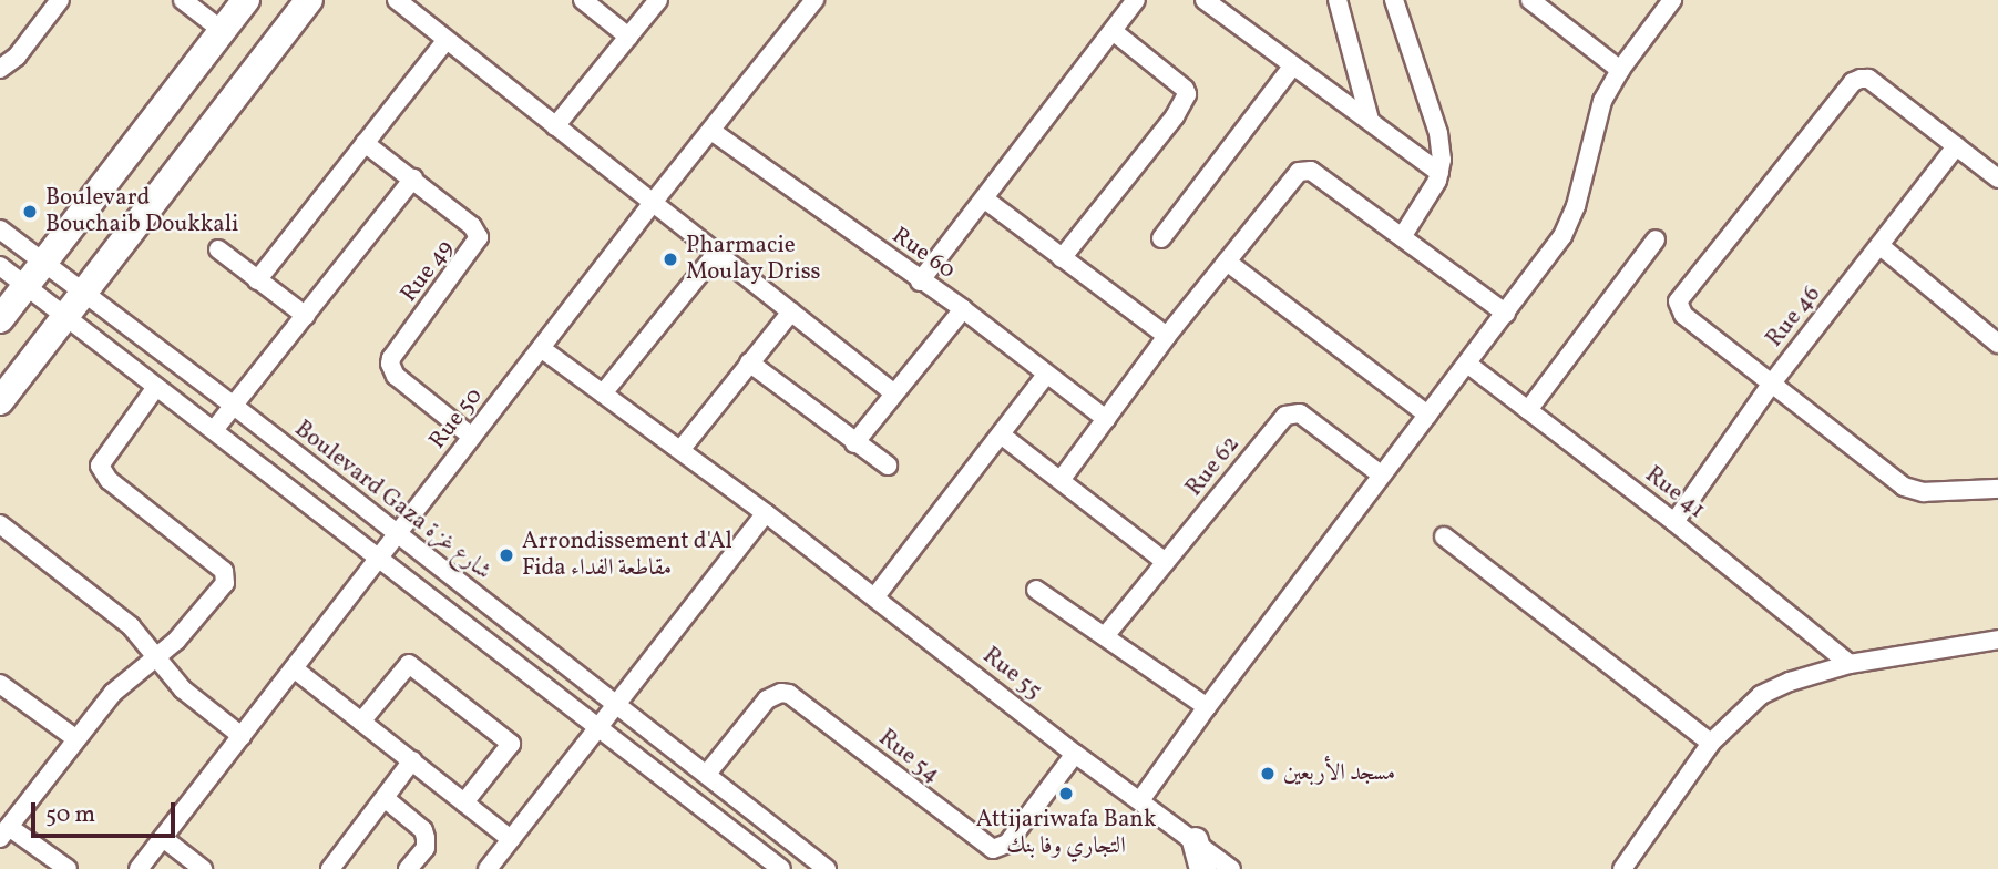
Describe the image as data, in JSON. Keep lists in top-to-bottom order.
{
  "streets": {
    "street": [
      "Rue 60",
      "Rue 49",
      "Rue 46",
      "Rue 50",
      "Rue 62",
      "Rue 41",
      "Boulevard Gaza شارع غزة",
      "Rue 55",
      "Rue 54"
    ]
  },
  "crossings": [
    ["Rue 60", "Rue 50"],
    ["Rue 49", "Rue 50"],
    ["Rue 46", "Rue 41"],
    ["Rue 50", "Boulevard Gaza شارع غزة"],
    ["Rue 50", "Rue 55"],
    ["Boulevard Gaza شارع غزة", "Rue 54"],
    ["Rue 55", "Rue 54"]
  ],
  "places": [
    "Boulevard Bouchaib Doukkali",
    "Pharmacie Moulay Driss",
    "Arrondissement d'Al Fida مقاطعة الفداء",
    "مسجد الأربعين",
    "Attijariwafa Bank التجاري وفا بنك"
  ],
  "scale_bar": "50 m"
}
